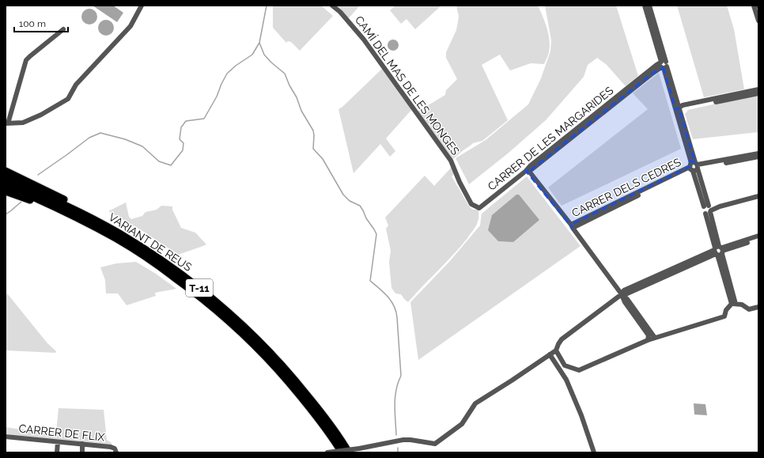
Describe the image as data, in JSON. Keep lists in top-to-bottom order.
{
  "streets": {
    "highway": ["VARIANT DE REUS", "T-11"],
    "street": [
      "CAMÍ DEL MAS DE LES MONGES",
      "CARRER DE LES MARGARIDES",
      "CARRER DELS CEDRES",
      "CARRER DE FLIX"
    ]
  },
  "crossings": [
    ["CAMÍ DEL MAS DE LES MONGES", "CARRER DE LES MARGARIDES"]
  ],
  "scale_bar": "100 m"
}
